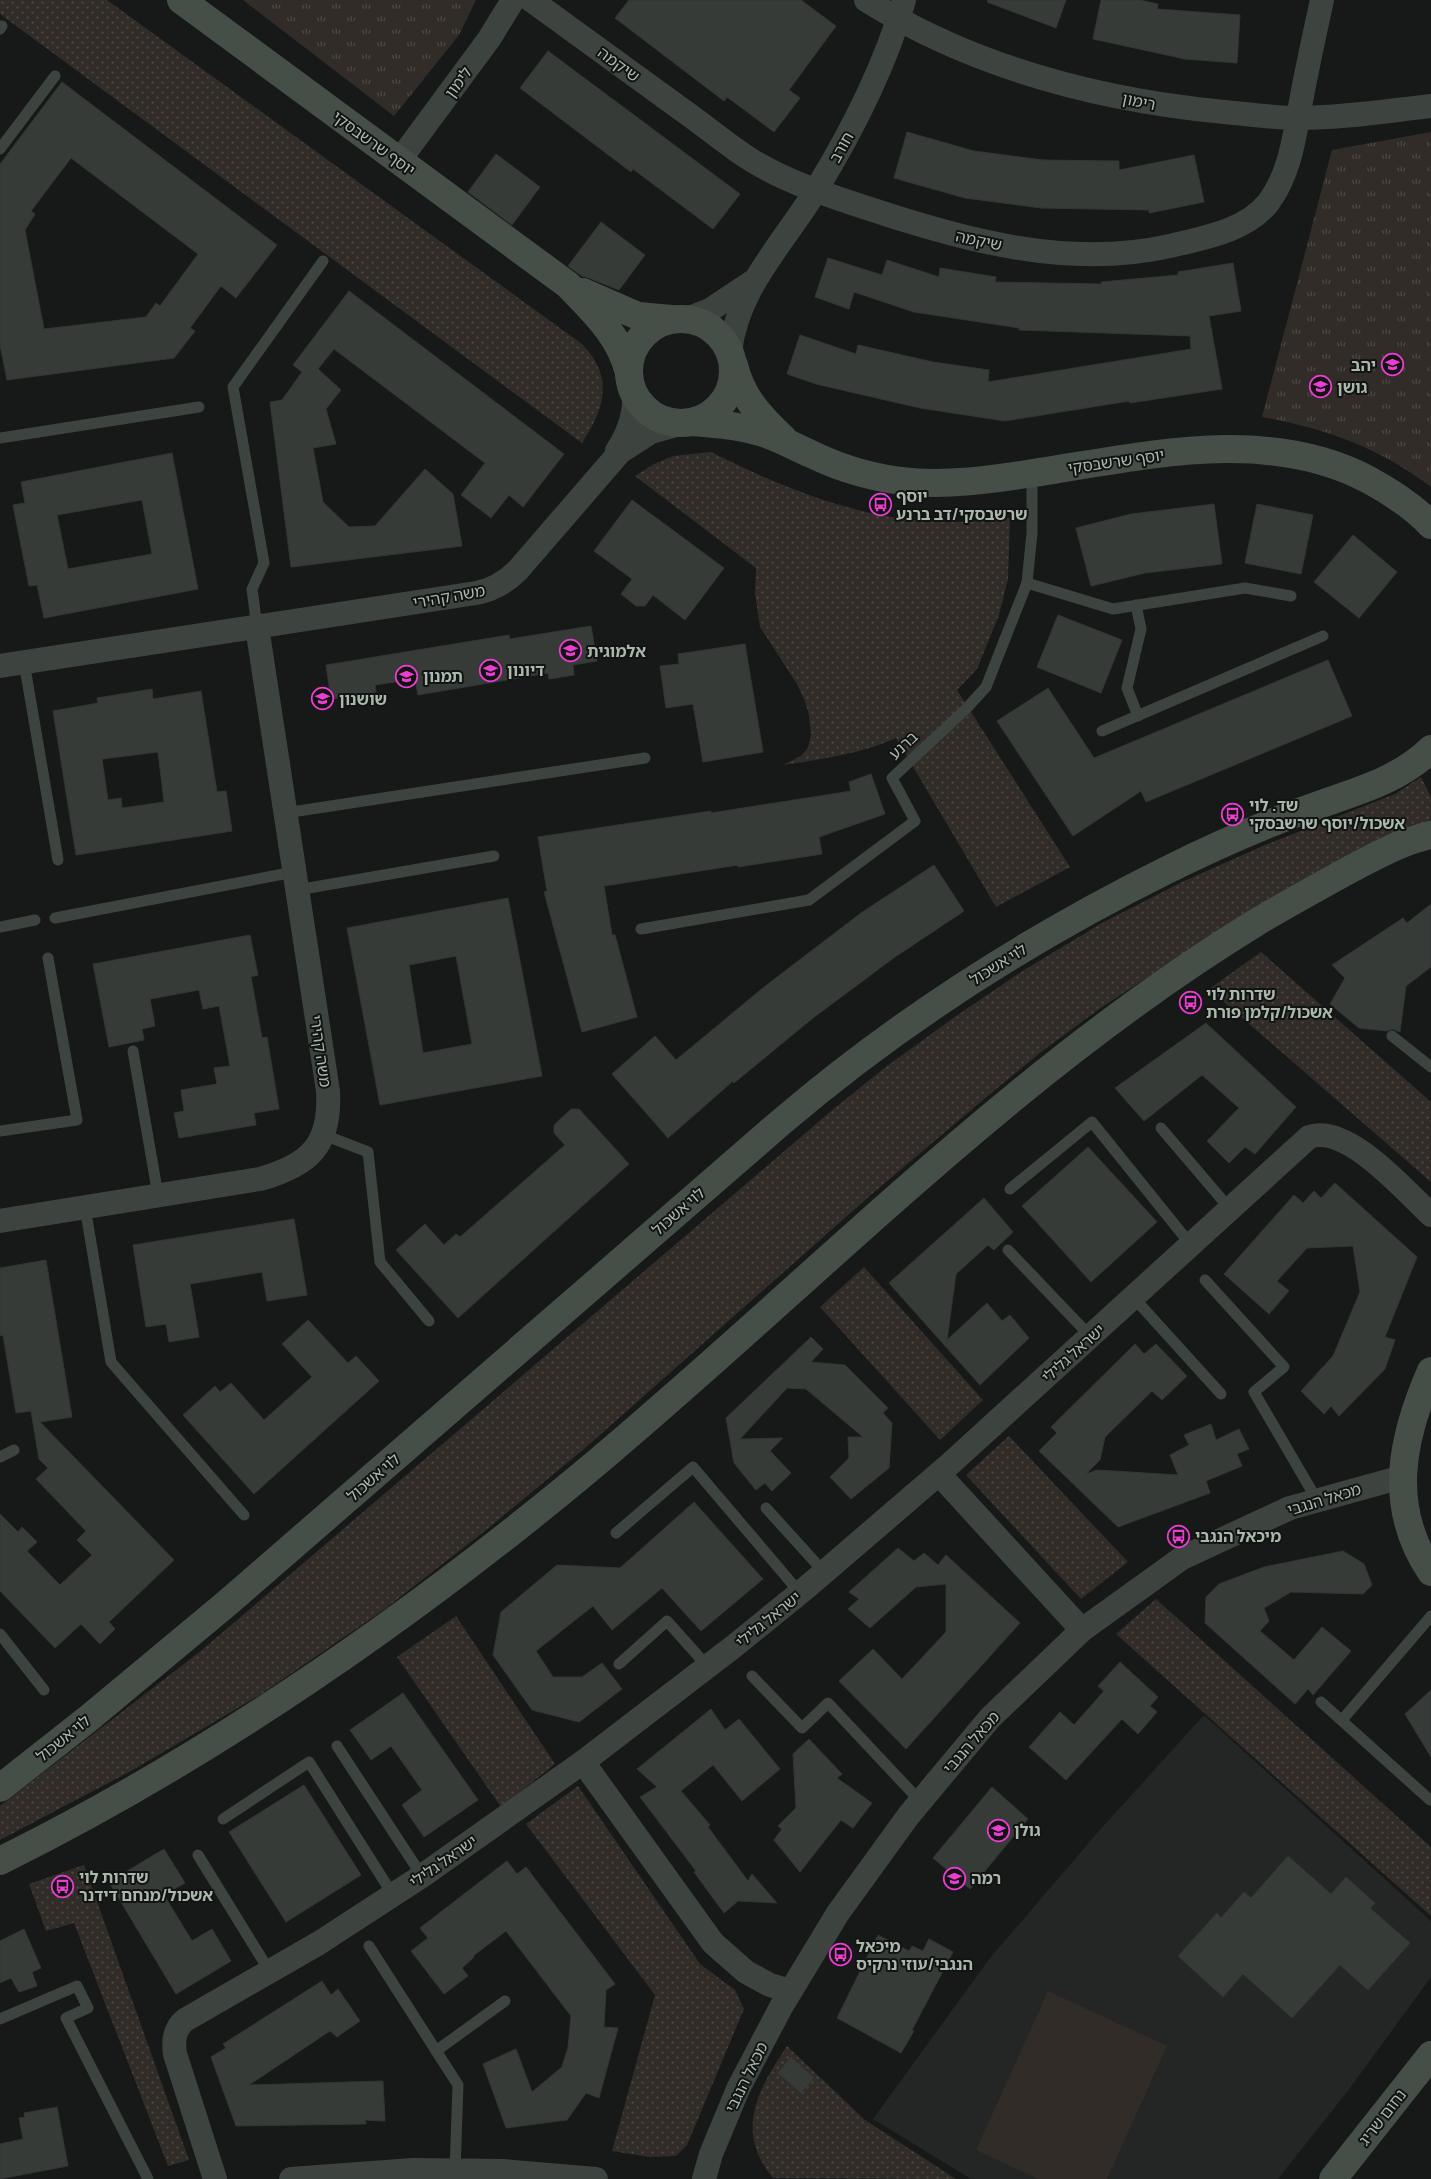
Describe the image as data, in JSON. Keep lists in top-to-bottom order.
{
  "streets": {
    "street": [
      "שיקמה",
      "לימון",
      "רימון",
      "יוסף שרשבסקי",
      "חורב",
      "משה קהירי",
      "לוי אשכול",
      "ישראל גלילי",
      "מכאל הנגבי",
      "נחום שריג"
    ],
    "lane": ["ברנע"]
  },
  "crossings": [
    ["שיקמה", "רימון"],
    ["שיקמה", "חורב"],
    ["לימון", "יוסף שרשבסקי"],
    ["רימון", "חורב"],
    ["יוסף שרשבסקי", "חורב"],
    ["יוסף שרשבסקי", "משה קהירי"],
    ["יוסף שרשבסקי", "ברנע"],
    ["חורב", "משה קהירי"]
  ],
  "places": {
    "school or university": [
      "יהב",
      "גושן",
      "אלמוגית",
      "דיונון",
      "תמנון",
      "שושנון",
      "גולן",
      "רמה"
    ],
    "bus stop": [
      "יוסף שרשבסקי/דב ברנע",
      "שד. לוי אשכול/יוסף שרשבסקי",
      "שדרות לוי אשכול/קלמן פורת",
      "מיכאל הנגבי",
      "שדרות לוי אשכול/מנחם דידנר",
      "מיכאל הנגבי/עוזי נרקיס"
    ]
  }
}
